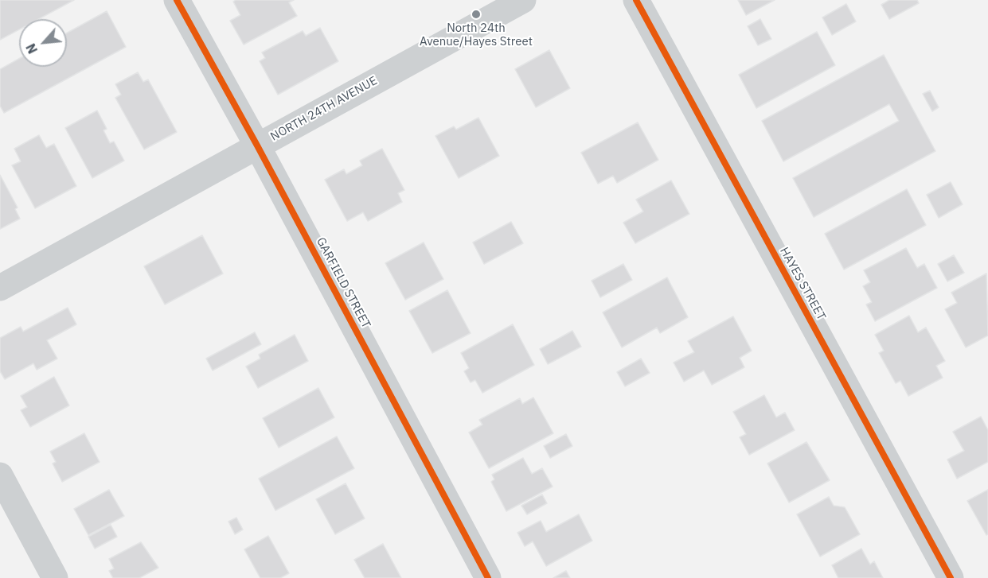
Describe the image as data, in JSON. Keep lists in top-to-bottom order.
{
  "streets": {
    "street": ["NORTH 24TH AVENUE", "GARFIELD STREET", "HAYES STREET"]
  },
  "crossings": [
    ["NORTH 24TH AVENUE", "GARFIELD STREET"]
  ],
  "places": ["North 24th Avenue/Hayes Street"],
  "north": "bottom left"
}
